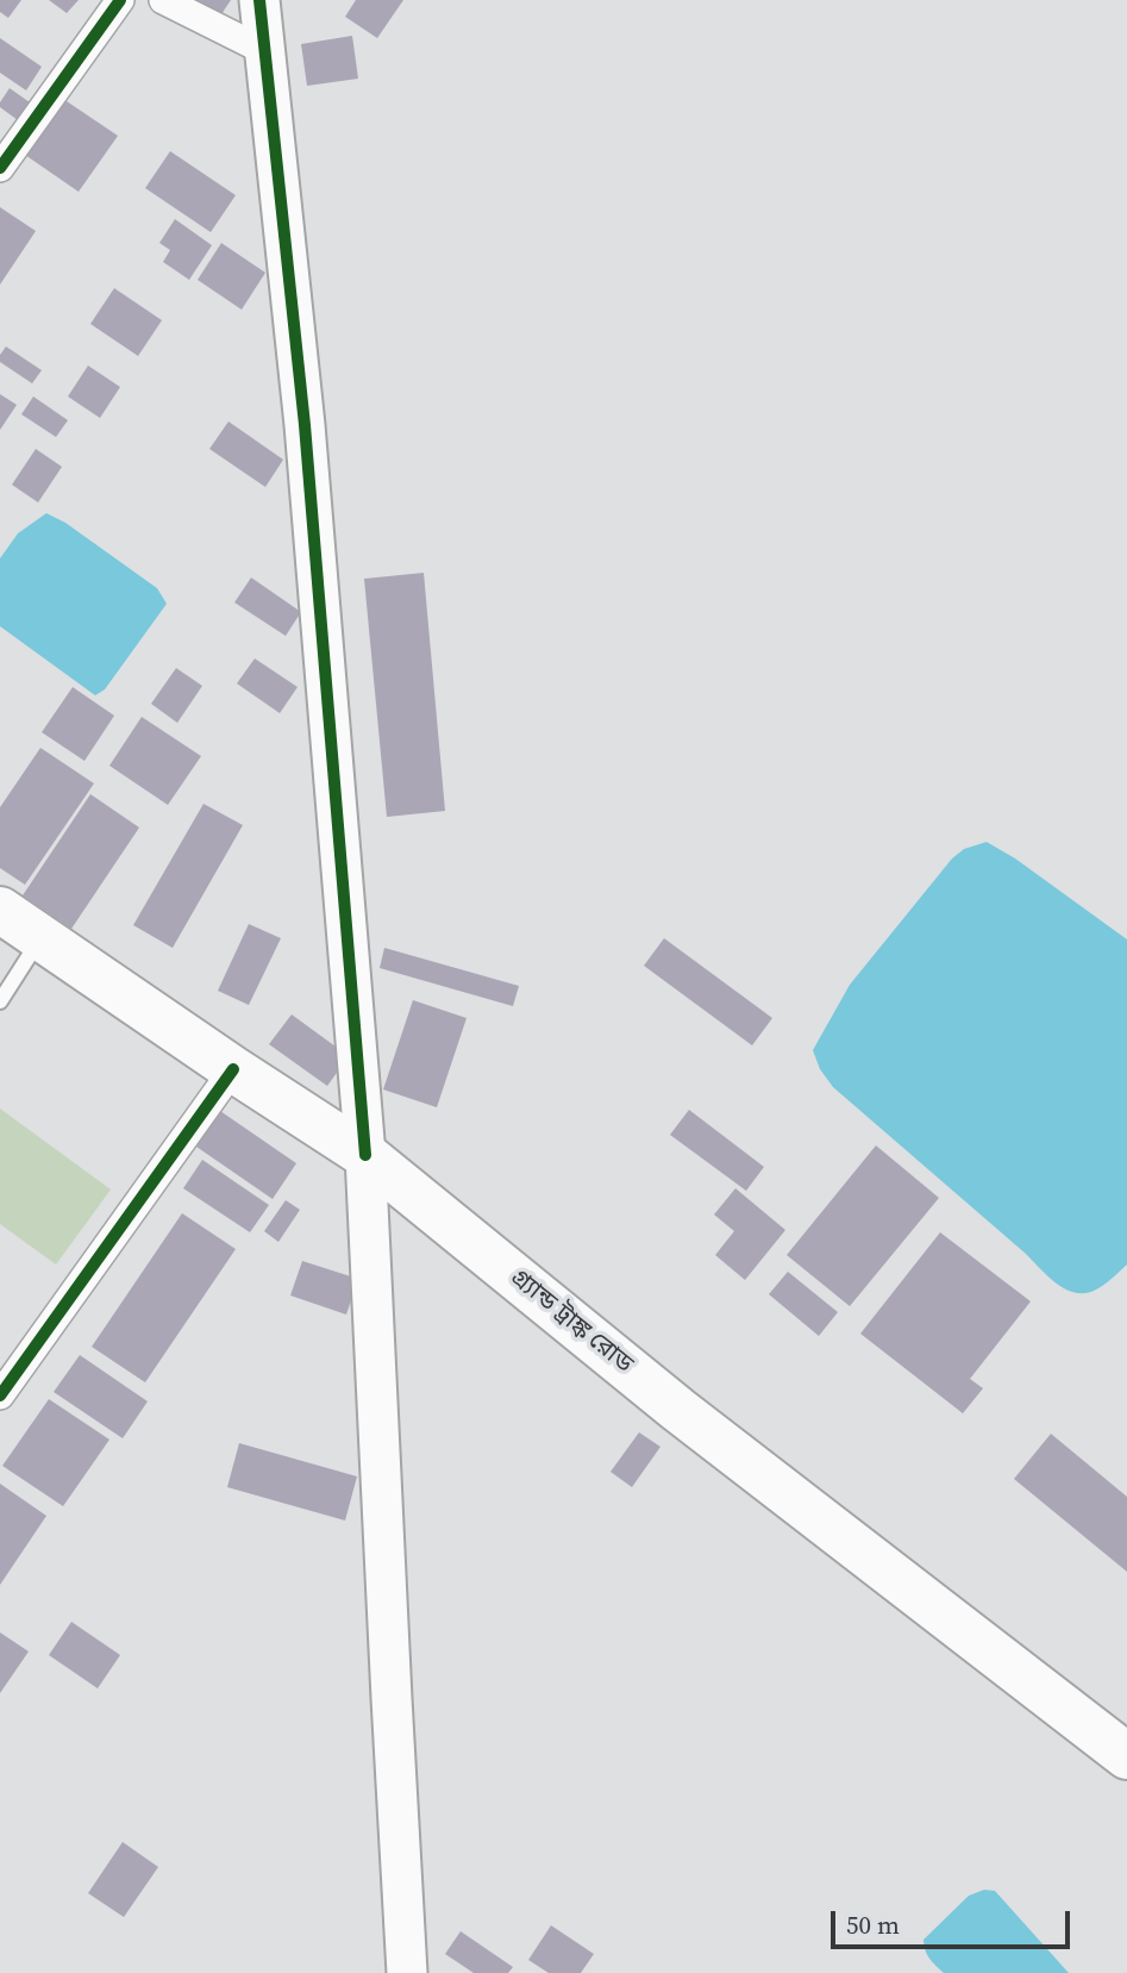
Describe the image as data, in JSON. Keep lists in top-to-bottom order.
{
  "streets": {
    "highway": ["গ্র্যান্ড ট্রাঙ্ক রোড"]
  },
  "scale_bar": "50 m"
}
